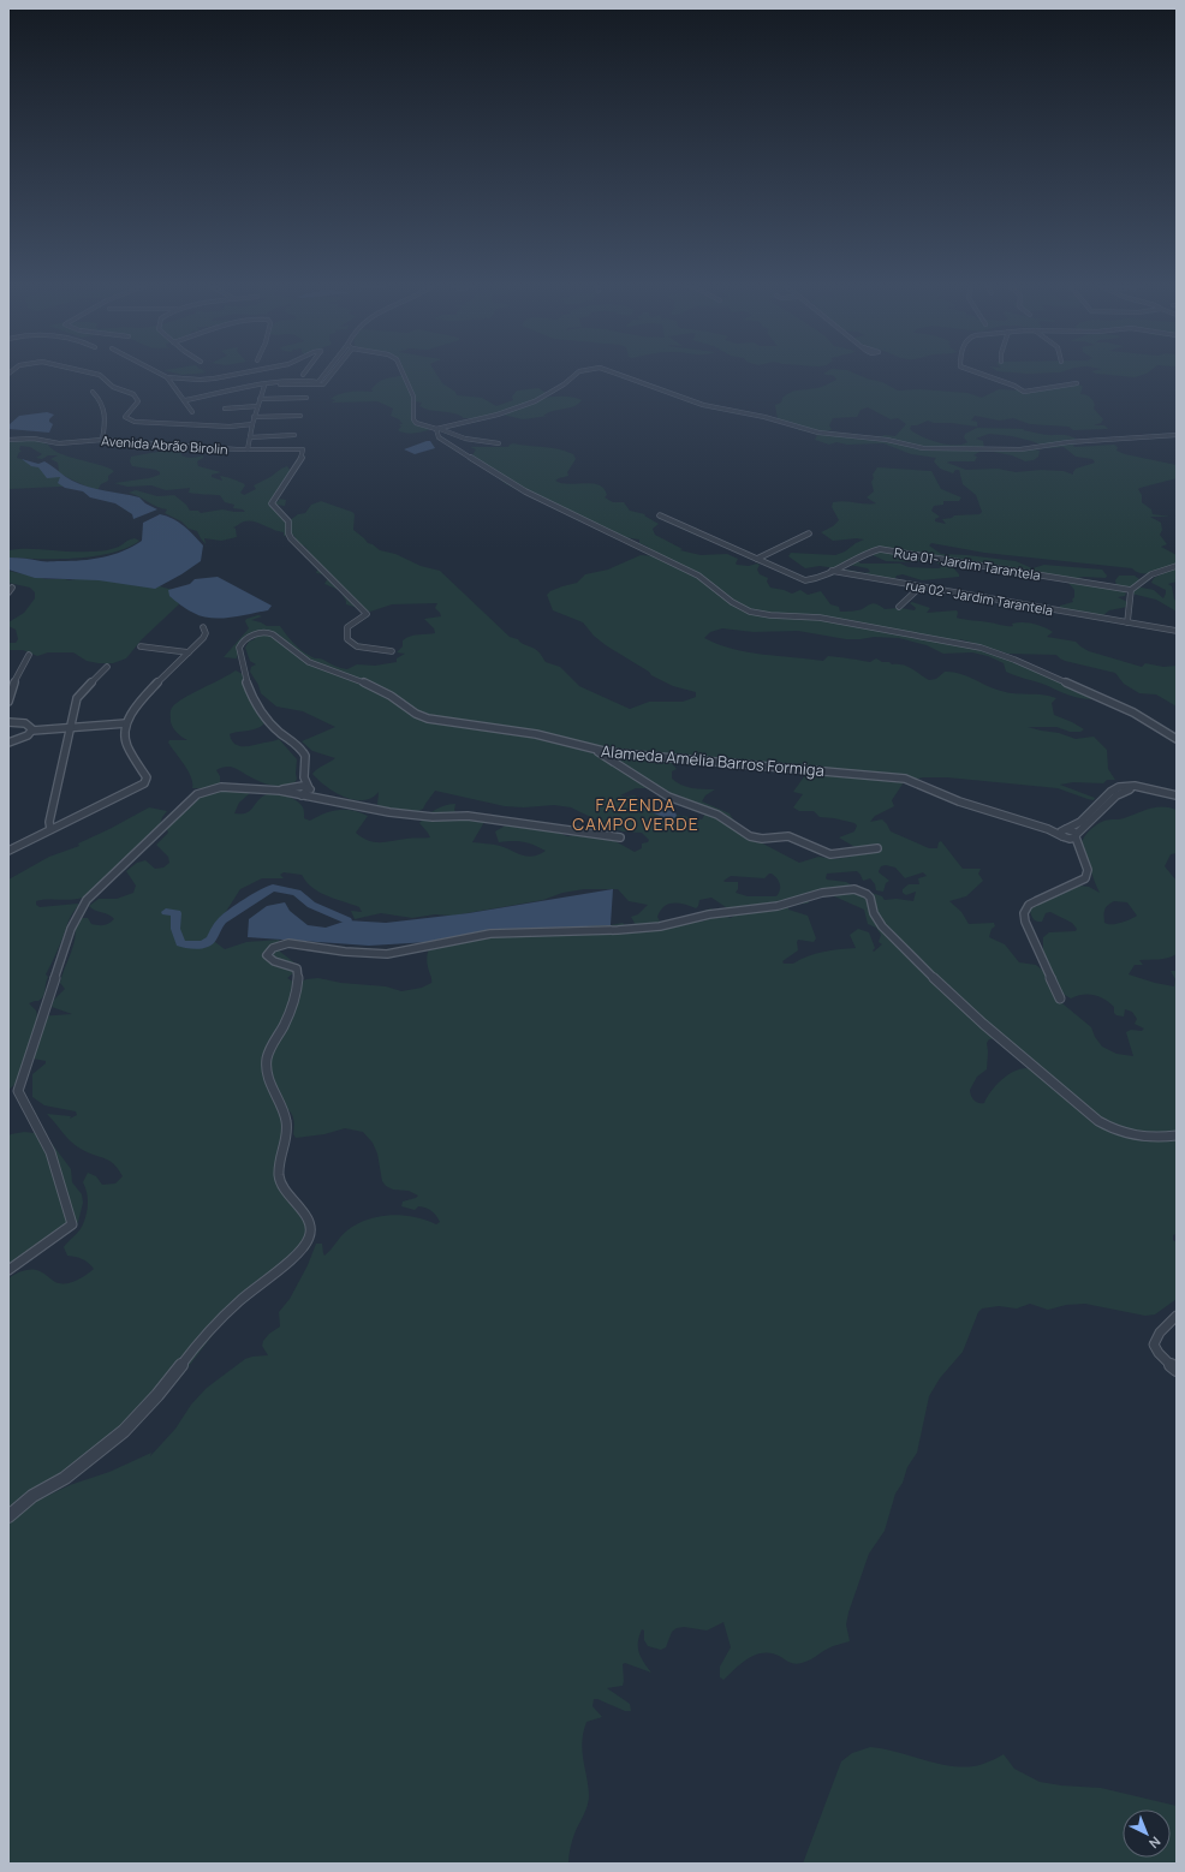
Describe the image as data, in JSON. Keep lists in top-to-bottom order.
{
  "streets": {
    "street": [
      "Avenida Abrão Birolin",
      "Rua 01- Jardim Tarantela",
      "rua 02 - Jardim Tarantela",
      "Alameda Amélia Barros Formiga"
    ]
  },
  "crossings": [
    ["Rua 01- Jardim Tarantela", "rua 02 - Jardim Tarantela"]
  ],
  "districts": ["FAZENDA CAMPO VERDE"],
  "north": "bottom right"
}
